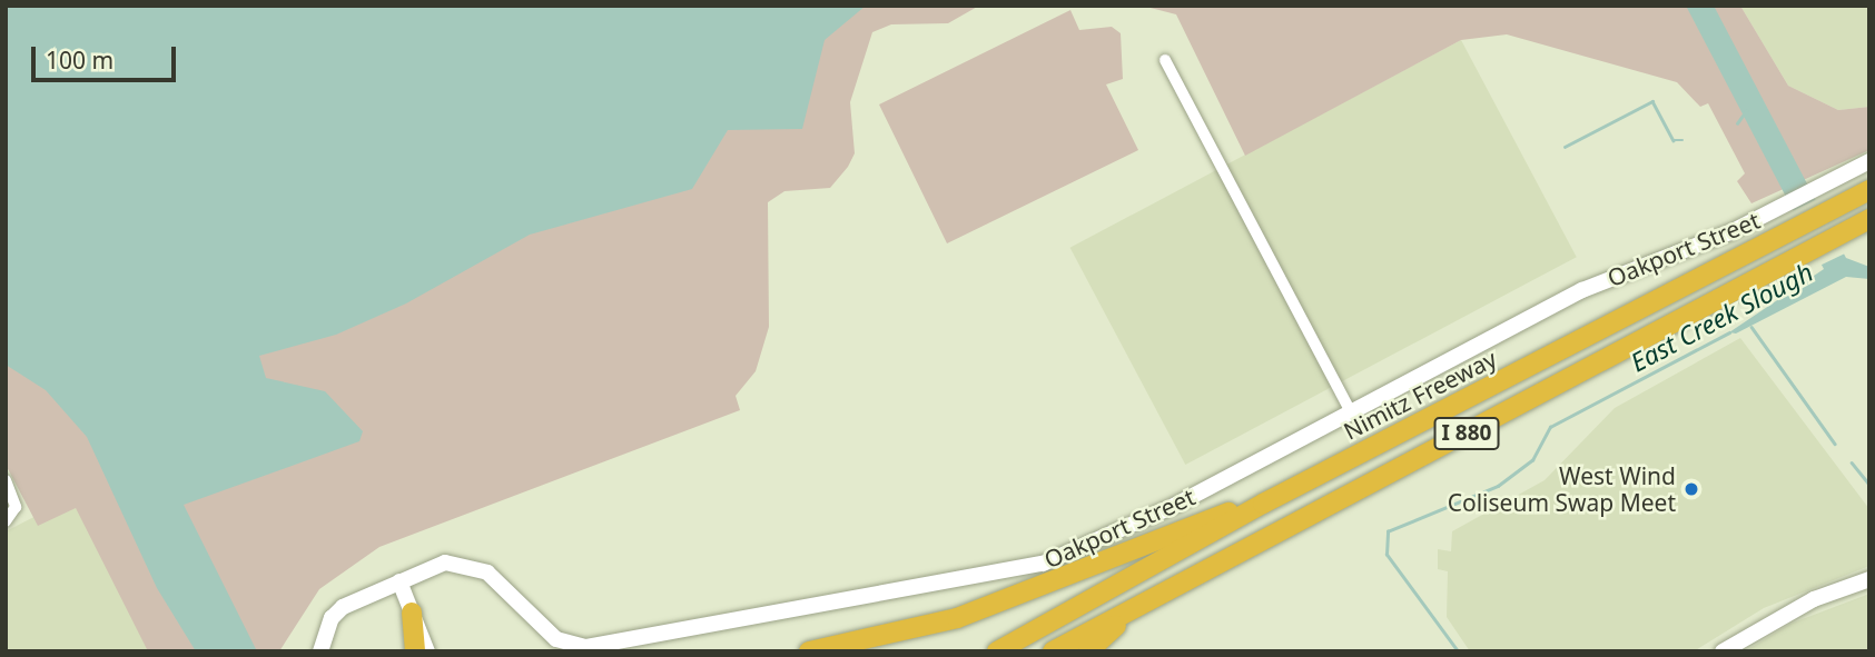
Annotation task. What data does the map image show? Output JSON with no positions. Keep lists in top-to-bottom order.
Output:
{
  "streets": {
    "highway": ["Nimitz Freeway", "I 880"],
    "main road": ["Oakport Street"]
  },
  "water": ["East Creek Slough"],
  "places": ["West Wind Coliseum Swap Meet"],
  "scale_bar": "100 m"
}
